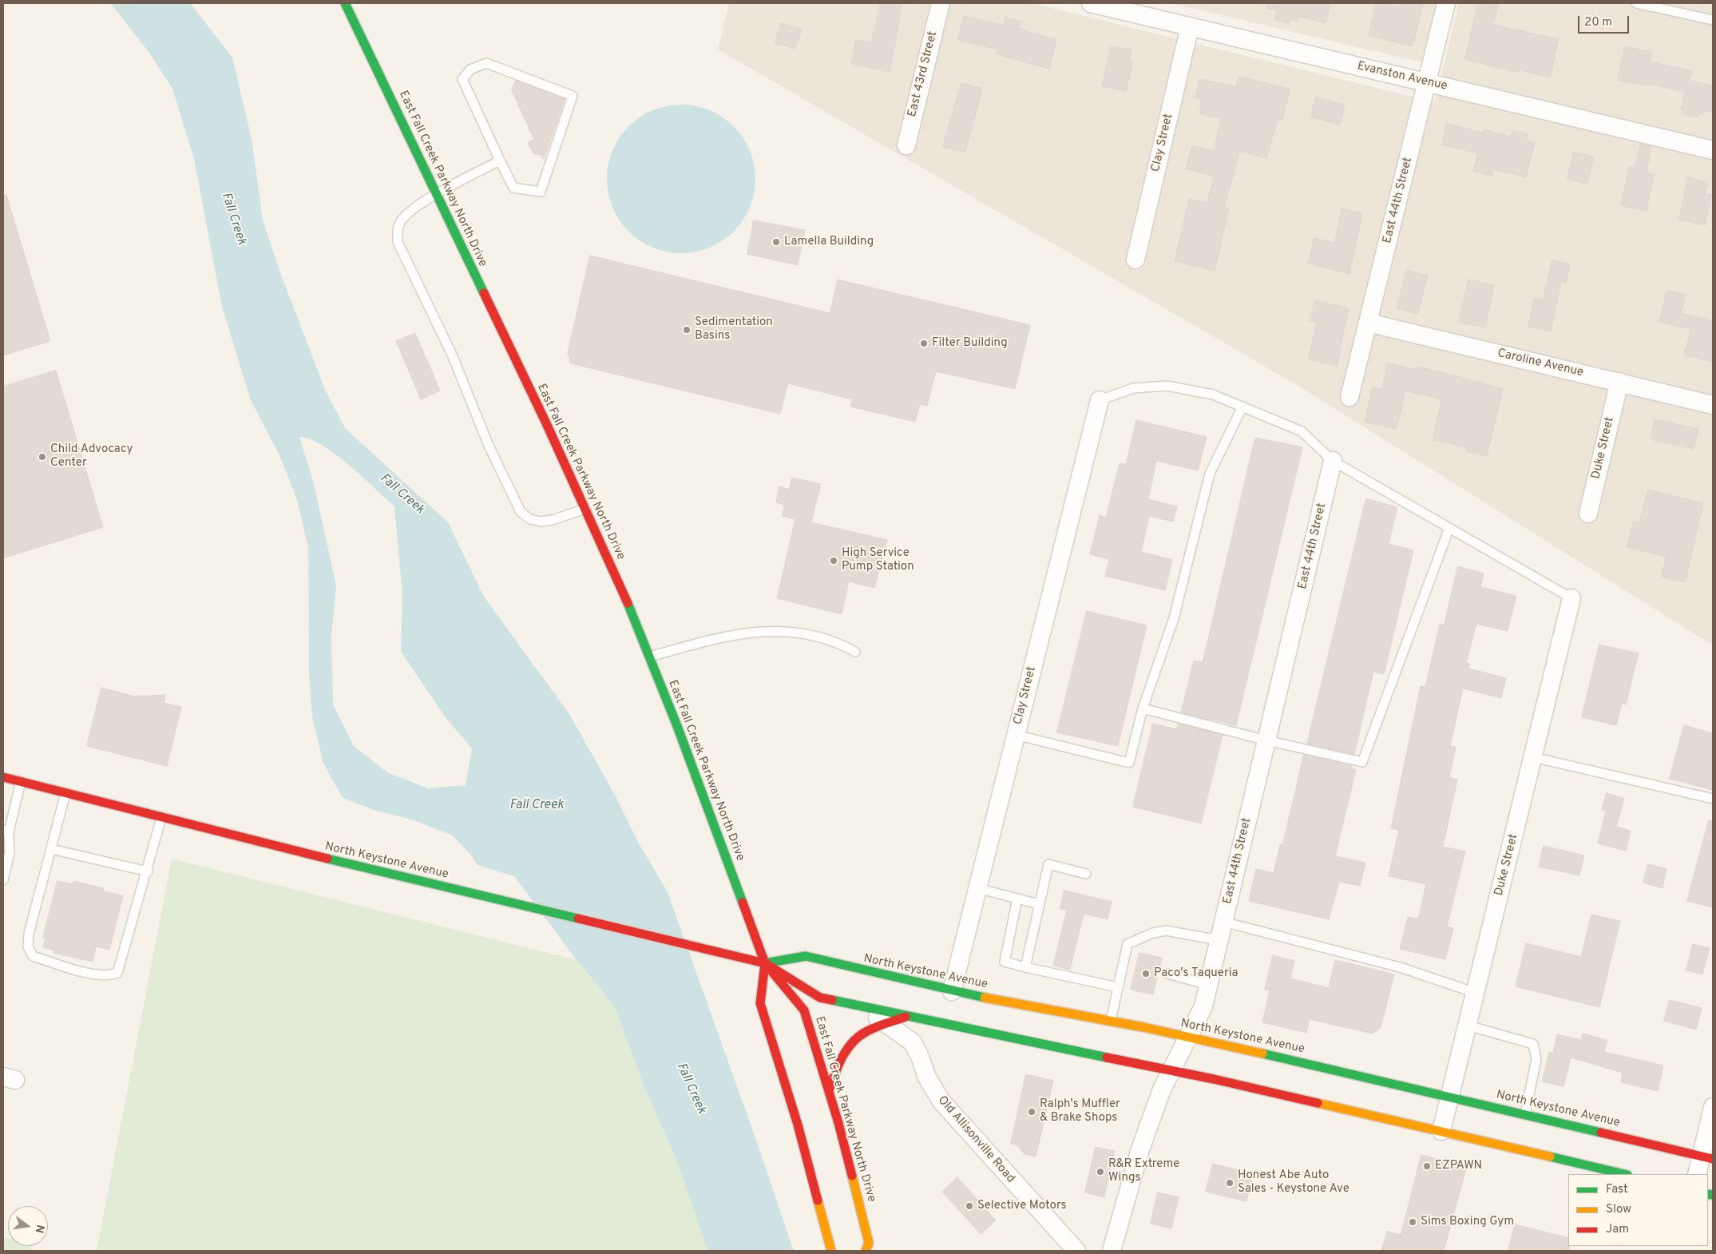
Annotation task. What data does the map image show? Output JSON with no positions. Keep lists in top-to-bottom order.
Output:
{
  "streets": {
    "main road": ["East Fall Creek Parkway North Drive", "North Keystone Avenue"],
    "street": [
      "East 43rd Street",
      "Evanston Avenue",
      "Clay Street",
      "East 44th Street",
      "Caroline Avenue",
      "Duke Street",
      "Old Allisonville Road"
    ]
  },
  "crossings": [
    ["Evanston Avenue", "Clay Street"],
    ["Evanston Avenue", "East 44th Street"],
    ["Clay Street", "North Keystone Avenue"],
    ["East Fall Creek Parkway North Drive", "North Keystone Avenue"],
    ["East 44th Street", "Caroline Avenue"],
    ["East 44th Street", "North Keystone Avenue"],
    ["Caroline Avenue", "Duke Street"],
    ["Duke Street", "North Keystone Avenue"],
    ["North Keystone Avenue", "Old Allisonville Road"]
  ],
  "water": ["Fall Creek"],
  "places": [
    "Lamella Building",
    "Sedimentation Basins",
    "Filter Building",
    "Child Advocacy Center",
    "High Service Pump Station",
    "Paco's Taqueria",
    "Ralph's Muffler & Brake Shops",
    "EZPAWN",
    "R&R Extreme Wings",
    "Honest Abe Auto Sales - Keystone Ave",
    "Selective Motors",
    "Sims Boxing Gym"
  ],
  "legend": ["Fast", "Slow", "Jam"],
  "scale_bar": "20 m",
  "north": "right"
}
